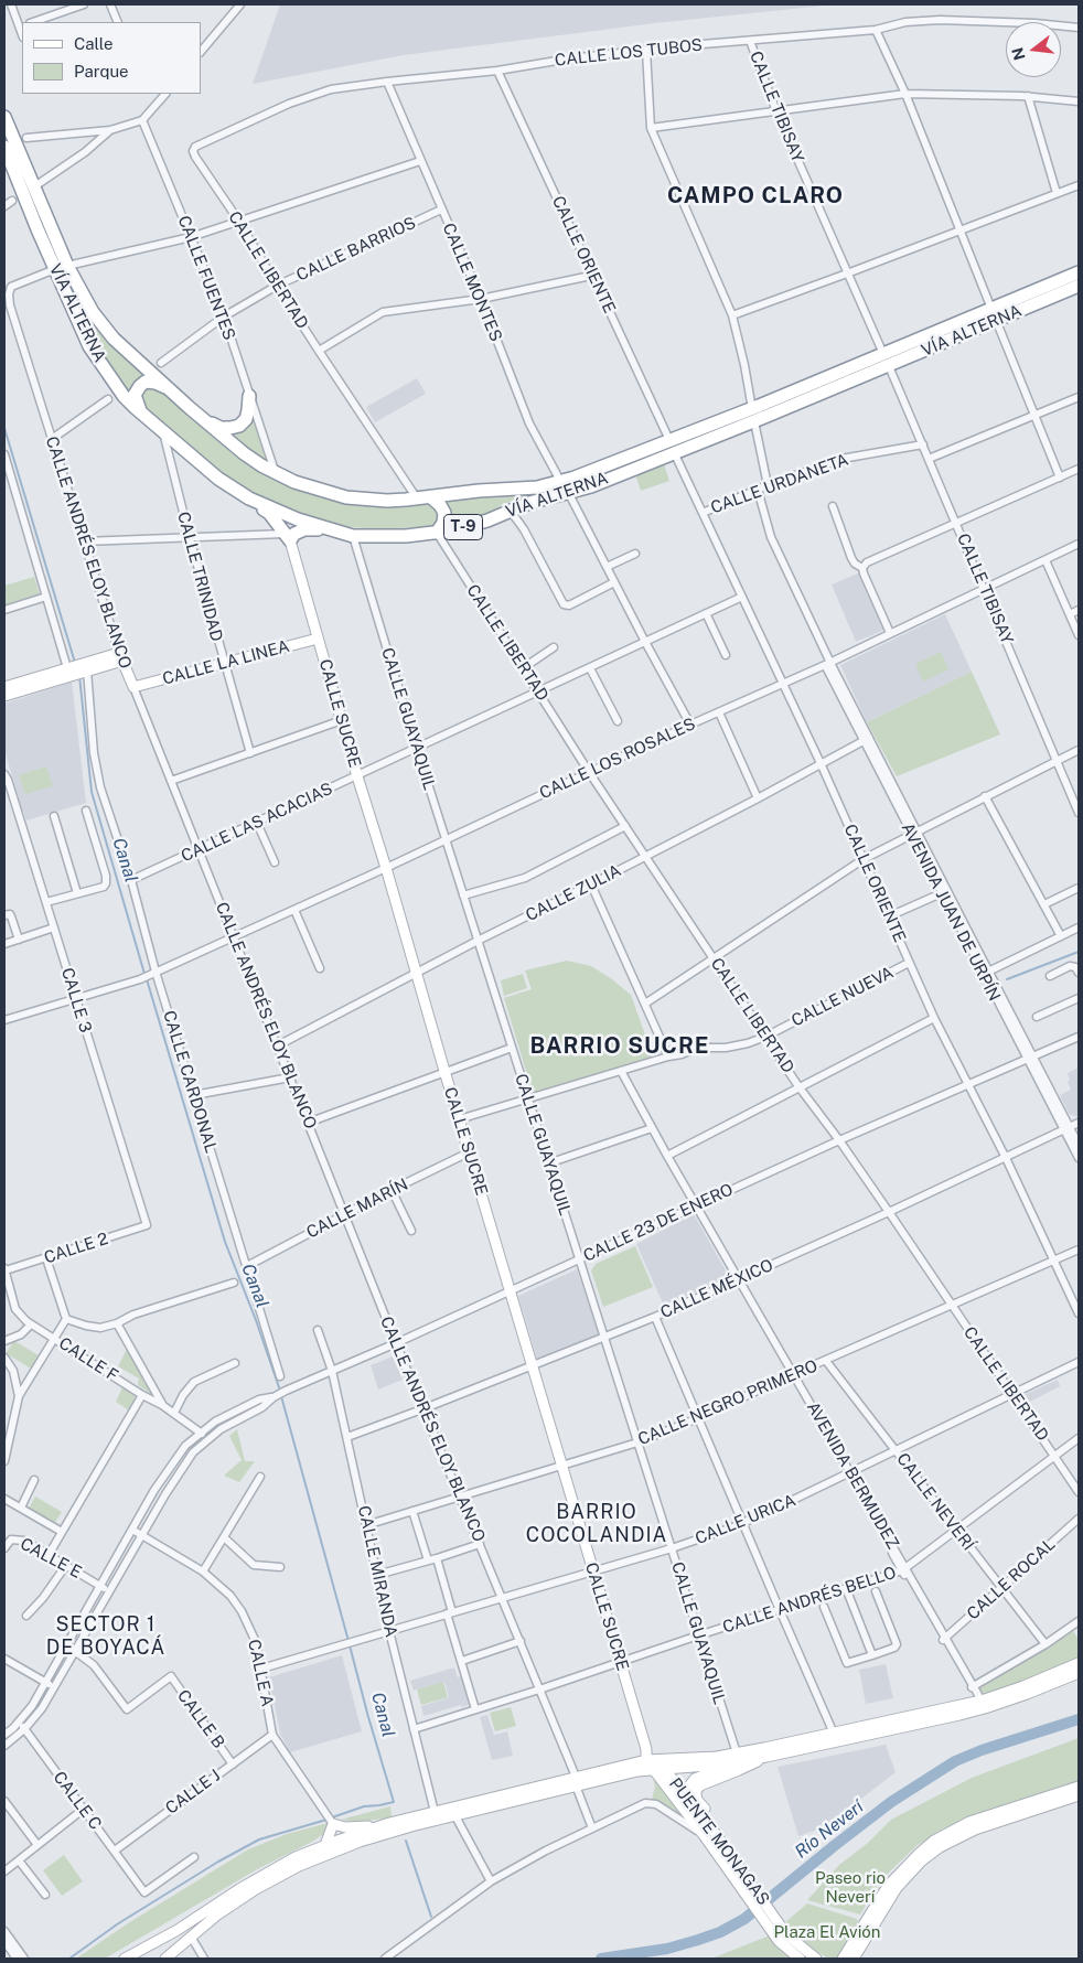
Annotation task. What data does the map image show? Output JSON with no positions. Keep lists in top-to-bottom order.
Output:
{
  "streets": {
    "highway": ["VÍA ALTERNA", "T-9"],
    "street": [
      "CALLE LOS TUBOS",
      "CALLE TIBISAY",
      "CALLE BARRIOS",
      "CALLE ORIENTE",
      "CALLE LIBERTAD",
      "CALLE FUENTES",
      "CALLE MONTES",
      "CALLE URDANETA",
      "CALLE ANDRÉS ELOY BLANCO",
      "CALLE TRINIDAD",
      "CALLE LA LINEA",
      "CALLE SUCRE",
      "CALLE GUAYAQUIL",
      "CALLE LOS ROSALES",
      "CALLE LAS ACACIAS",
      "CALLE ZULIA",
      "AVENIDA JUAN DE URPÍN",
      "CALLE NUEVA",
      "CALLE 3",
      "CALLE CARDONAL",
      "CALLE MARÍN",
      "CALLE 23 DE ENERO",
      "CALLE 2",
      "CALLE MÉXICO",
      "CALLE F",
      "CALLE NEGRO PRIMERO",
      "AVENIDA BERMUDEZ",
      "CALLE NEVERÍ",
      "CALLE URICA",
      "CALLE E",
      "CALLE MIRANDA",
      "CALLE ROCAL",
      "CALLE ANDRÉS BELLO",
      "CALLE A",
      "CALLE B",
      "CALLE J",
      "CALLE C",
      "PUENTE MONAGAS"
    ]
  },
  "crossings": [
    ["CALLE LOS TUBOS", "CALLE TIBISAY"],
    ["CALLE LOS TUBOS", "CALLE ORIENTE"],
    ["CALLE LOS TUBOS", "CALLE LIBERTAD"],
    ["CALLE LOS TUBOS", "CALLE MONTES"],
    ["CALLE TIBISAY", "VÍA ALTERNA"],
    ["CALLE TIBISAY", "CALLE URDANETA"],
    ["CALLE TIBISAY", "CALLE LOS ROSALES"],
    ["CALLE BARRIOS", "CALLE LIBERTAD"],
    ["CALLE BARRIOS", "CALLE FUENTES"],
    ["CALLE BARRIOS", "CALLE MONTES"],
    ["CALLE ORIENTE", "VÍA ALTERNA"],
    ["CALLE ORIENTE", "CALLE URDANETA"],
    ["CALLE ORIENTE", "CALLE LOS ROSALES"],
    ["CALLE ORIENTE", "CALLE LAS ACACIAS"],
    ["CALLE ORIENTE", "CALLE ZULIA"],
    ["CALLE ORIENTE", "CALLE NUEVA"],
    ["CALLE ORIENTE", "CALLE 23 DE ENERO"],
    ["CALLE ORIENTE", "CALLE MÉXICO"],
    ["CALLE ORIENTE", "CALLE NEGRO PRIMERO"],
    ["CALLE LIBERTAD", "VÍA ALTERNA"],
    ["CALLE LIBERTAD", "T-9"],
    ["CALLE LIBERTAD", "CALLE LOS ROSALES"],
    ["CALLE LIBERTAD", "CALLE LAS ACACIAS"],
    ["CALLE LIBERTAD", "CALLE ZULIA"],
    ["CALLE LIBERTAD", "CALLE NUEVA"],
    ["CALLE LIBERTAD", "CALLE 23 DE ENERO"],
    ["CALLE LIBERTAD", "CALLE MÉXICO"],
    ["CALLE LIBERTAD", "CALLE NEGRO PRIMERO"],
    ["CALLE LIBERTAD", "CALLE URICA"],
    ["CALLE LIBERTAD", "CALLE ANDRÉS BELLO"],
    ["CALLE FUENTES", "VÍA ALTERNA"],
    ["CALLE MONTES", "VÍA ALTERNA"],
    ["VÍA ALTERNA", "T-9"],
    ["VÍA ALTERNA", "CALLE ANDRÉS ELOY BLANCO"],
    ["VÍA ALTERNA", "CALLE TRINIDAD"],
    ["VÍA ALTERNA", "CALLE GUAYAQUIL"],
    ["CALLE URDANETA", "AVENIDA JUAN DE URPÍN"],
    ["CALLE ANDRÉS ELOY BLANCO", "CALLE LA LINEA"],
    ["CALLE ANDRÉS ELOY BLANCO", "CALLE LOS ROSALES"],
    ["CALLE ANDRÉS ELOY BLANCO", "CALLE LAS ACACIAS"],
    ["CALLE ANDRÉS ELOY BLANCO", "CALLE ZULIA"],
    ["CALLE ANDRÉS ELOY BLANCO", "CALLE MARÍN"],
    ["CALLE ANDRÉS ELOY BLANCO", "CALLE 23 DE ENERO"],
    ["CALLE ANDRÉS ELOY BLANCO", "CALLE MÉXICO"],
    ["CALLE ANDRÉS ELOY BLANCO", "CALLE NEGRO PRIMERO"],
    ["CALLE ANDRÉS ELOY BLANCO", "CALLE URICA"],
    ["CALLE ANDRÉS ELOY BLANCO", "CALLE ANDRÉS BELLO"],
    ["CALLE TRINIDAD", "CALLE LA LINEA"],
    ["CALLE LA LINEA", "CALLE SUCRE"],
    ["CALLE SUCRE", "CALLE LOS ROSALES"],
    ["CALLE SUCRE", "CALLE LAS ACACIAS"],
    ["CALLE SUCRE", "CALLE ZULIA"],
    ["CALLE SUCRE", "CALLE NUEVA"],
    ["CALLE SUCRE", "CALLE MARÍN"],
    ["CALLE SUCRE", "CALLE 23 DE ENERO"],
    ["CALLE SUCRE", "CALLE MÉXICO"],
    ["CALLE SUCRE", "CALLE NEGRO PRIMERO"],
    ["CALLE SUCRE", "CALLE URICA"],
    ["CALLE SUCRE", "CALLE ANDRÉS BELLO"],
    ["CALLE SUCRE", "PUENTE MONAGAS"],
    ["CALLE GUAYAQUIL", "CALLE LOS ROSALES"],
    ["CALLE GUAYAQUIL", "CALLE LAS ACACIAS"],
    ["CALLE GUAYAQUIL", "CALLE ZULIA"],
    ["CALLE GUAYAQUIL", "CALLE NUEVA"],
    ["CALLE GUAYAQUIL", "CALLE 23 DE ENERO"],
    ["CALLE GUAYAQUIL", "CALLE MÉXICO"],
    ["CALLE GUAYAQUIL", "CALLE NEGRO PRIMERO"],
    ["CALLE GUAYAQUIL", "CALLE URICA"],
    ["CALLE GUAYAQUIL", "CALLE ANDRÉS BELLO"],
    ["CALLE LOS ROSALES", "AVENIDA JUAN DE URPÍN"],
    ["CALLE LOS ROSALES", "CALLE 3"],
    ["CALLE LOS ROSALES", "CALLE CARDONAL"],
    ["CALLE LAS ACACIAS", "CALLE CARDONAL"],
    ["CALLE ZULIA", "AVENIDA JUAN DE URPÍN"],
    ["AVENIDA JUAN DE URPÍN", "CALLE 23 DE ENERO"],
    ["AVENIDA JUAN DE URPÍN", "CALLE MÉXICO"],
    ["CALLE NUEVA", "AVENIDA BERMUDEZ"],
    ["CALLE 3", "CALLE 2"],
    ["CALLE CARDONAL", "CALLE MARÍN"],
    ["CALLE 23 DE ENERO", "AVENIDA BERMUDEZ"],
    ["CALLE 23 DE ENERO", "CALLE MIRANDA"],
    ["CALLE 2", "CALLE F"],
    ["CALLE MÉXICO", "AVENIDA BERMUDEZ"],
    ["CALLE MÉXICO", "CALLE MIRANDA"],
    ["CALLE NEGRO PRIMERO", "AVENIDA BERMUDEZ"],
    ["CALLE NEGRO PRIMERO", "CALLE NEVERÍ"],
    ["CALLE NEGRO PRIMERO", "CALLE MIRANDA"],
    ["AVENIDA BERMUDEZ", "CALLE URICA"],
    ["AVENIDA BERMUDEZ", "CALLE ROCAL"],
    ["AVENIDA BERMUDEZ", "CALLE ANDRÉS BELLO"],
    ["CALLE NEVERÍ", "CALLE URICA"],
    ["CALLE NEVERÍ", "CALLE ROCAL"],
    ["CALLE NEVERÍ", "CALLE ANDRÉS BELLO"],
    ["CALLE URICA", "CALLE MIRANDA"],
    ["CALLE URICA", "CALLE A"],
    ["CALLE MIRANDA", "CALLE ANDRÉS BELLO"],
    ["CALLE A", "CALLE J"],
    ["CALLE B", "CALLE J"],
    ["CALLE J", "CALLE C"]
  ],
  "districts": [
    "CAMPO CLARO",
    "BARRIO SUCRE",
    "BARRIO COCOLANDIA",
    "SECTOR 1 DE BOYACÁ"
  ],
  "water": ["Canal", "Río Neverí"],
  "parks": ["Paseo rio Neverí", "Plaza El Avión"],
  "legend": ["Calle", "Parque"],
  "north": "left"
}
